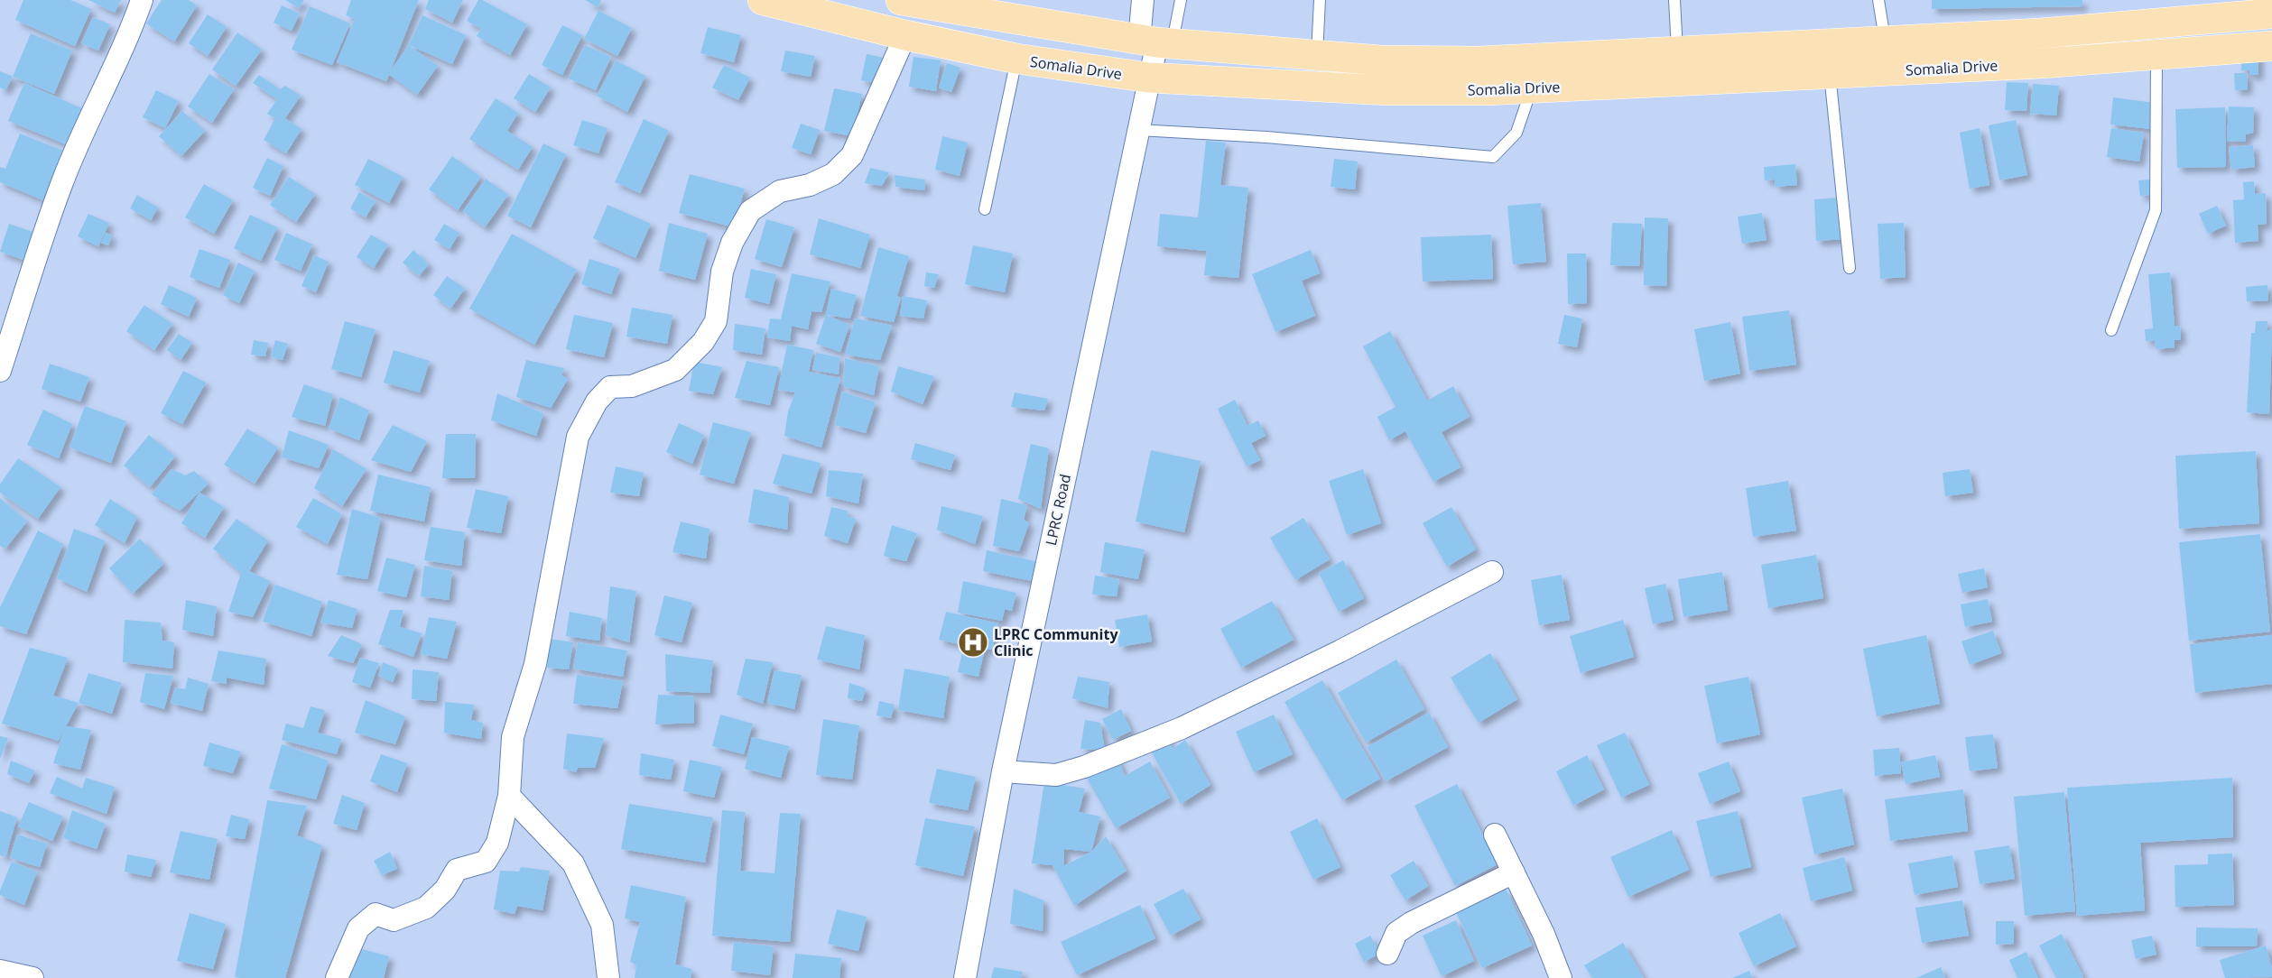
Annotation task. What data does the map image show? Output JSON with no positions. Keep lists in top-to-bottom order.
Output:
{
  "streets": {
    "main road": ["Somalia Drive"],
    "street": ["LPRC Road"]
  },
  "crossings": [
    ["Somalia Drive", "LPRC Road"]
  ],
  "places": {
    "hospital": ["LPRC Community Clinic"]
  }
}
